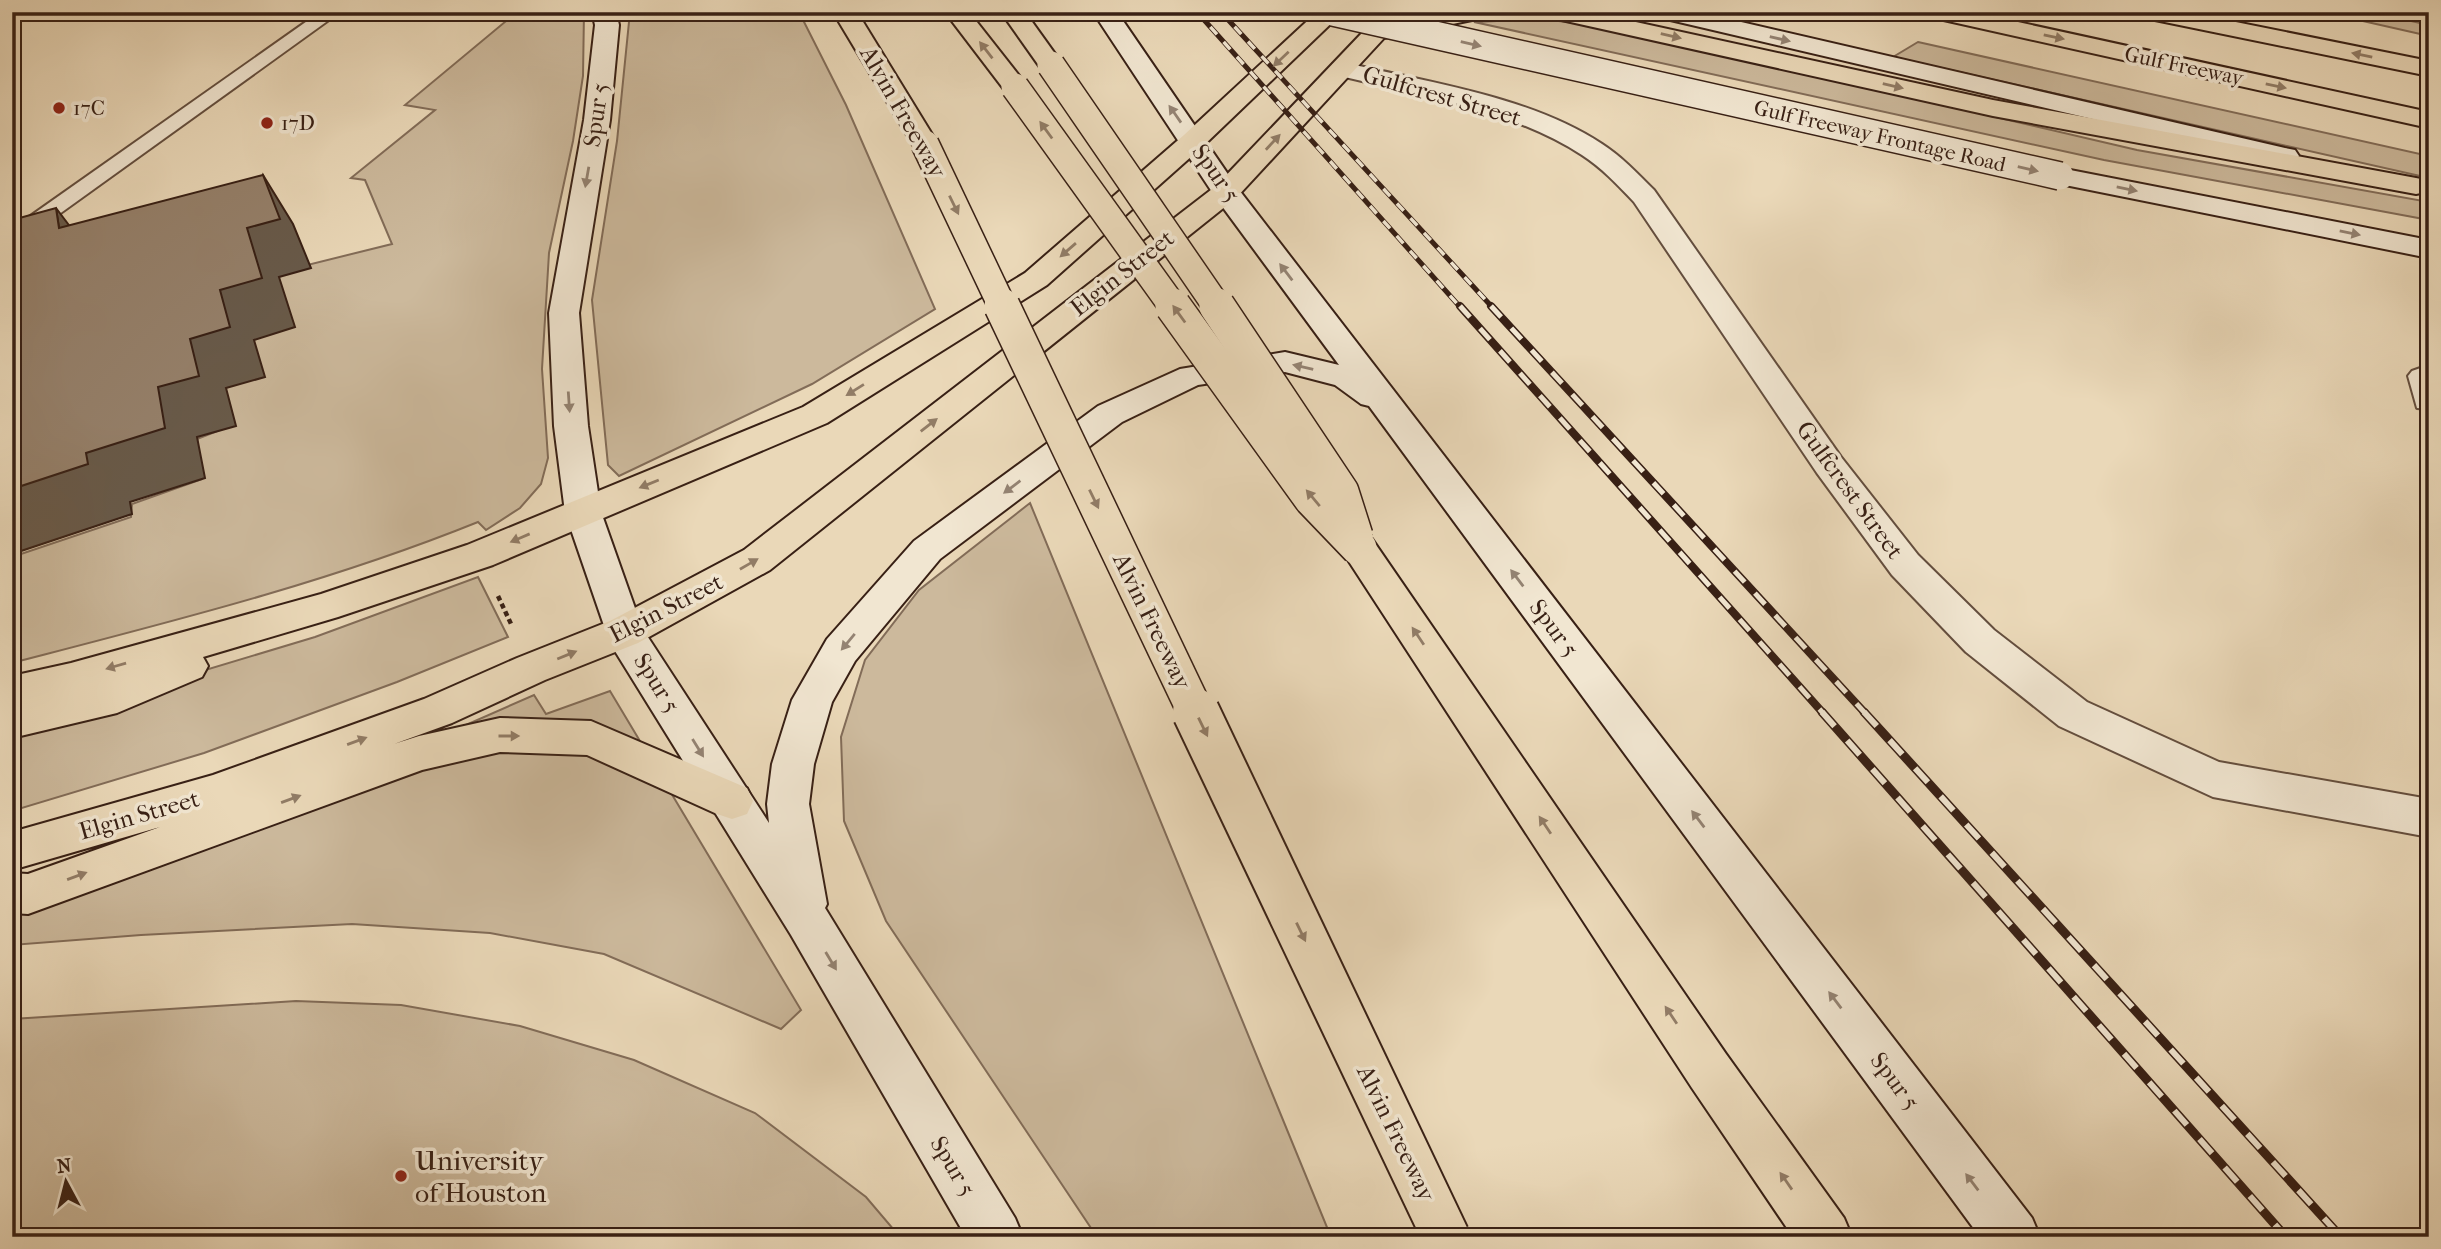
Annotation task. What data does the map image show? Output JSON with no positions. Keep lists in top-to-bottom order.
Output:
{
  "streets": {
    "main road": [
      "Gulf Freeway",
      "Gulfcrest Street",
      "Alvin Freeway",
      "Spur 5",
      "Gulf Freeway Frontage Road",
      "Elgin Street"
    ]
  },
  "crossings": [
    ["Gulfcrest Street", "Elgin Street"],
    ["Spur 5", "Elgin Street"],
    ["Gulf Freeway Frontage Road", "Elgin Street"]
  ],
  "places": ["17C", "17D", "University of Houston"],
  "north": "top"
}
